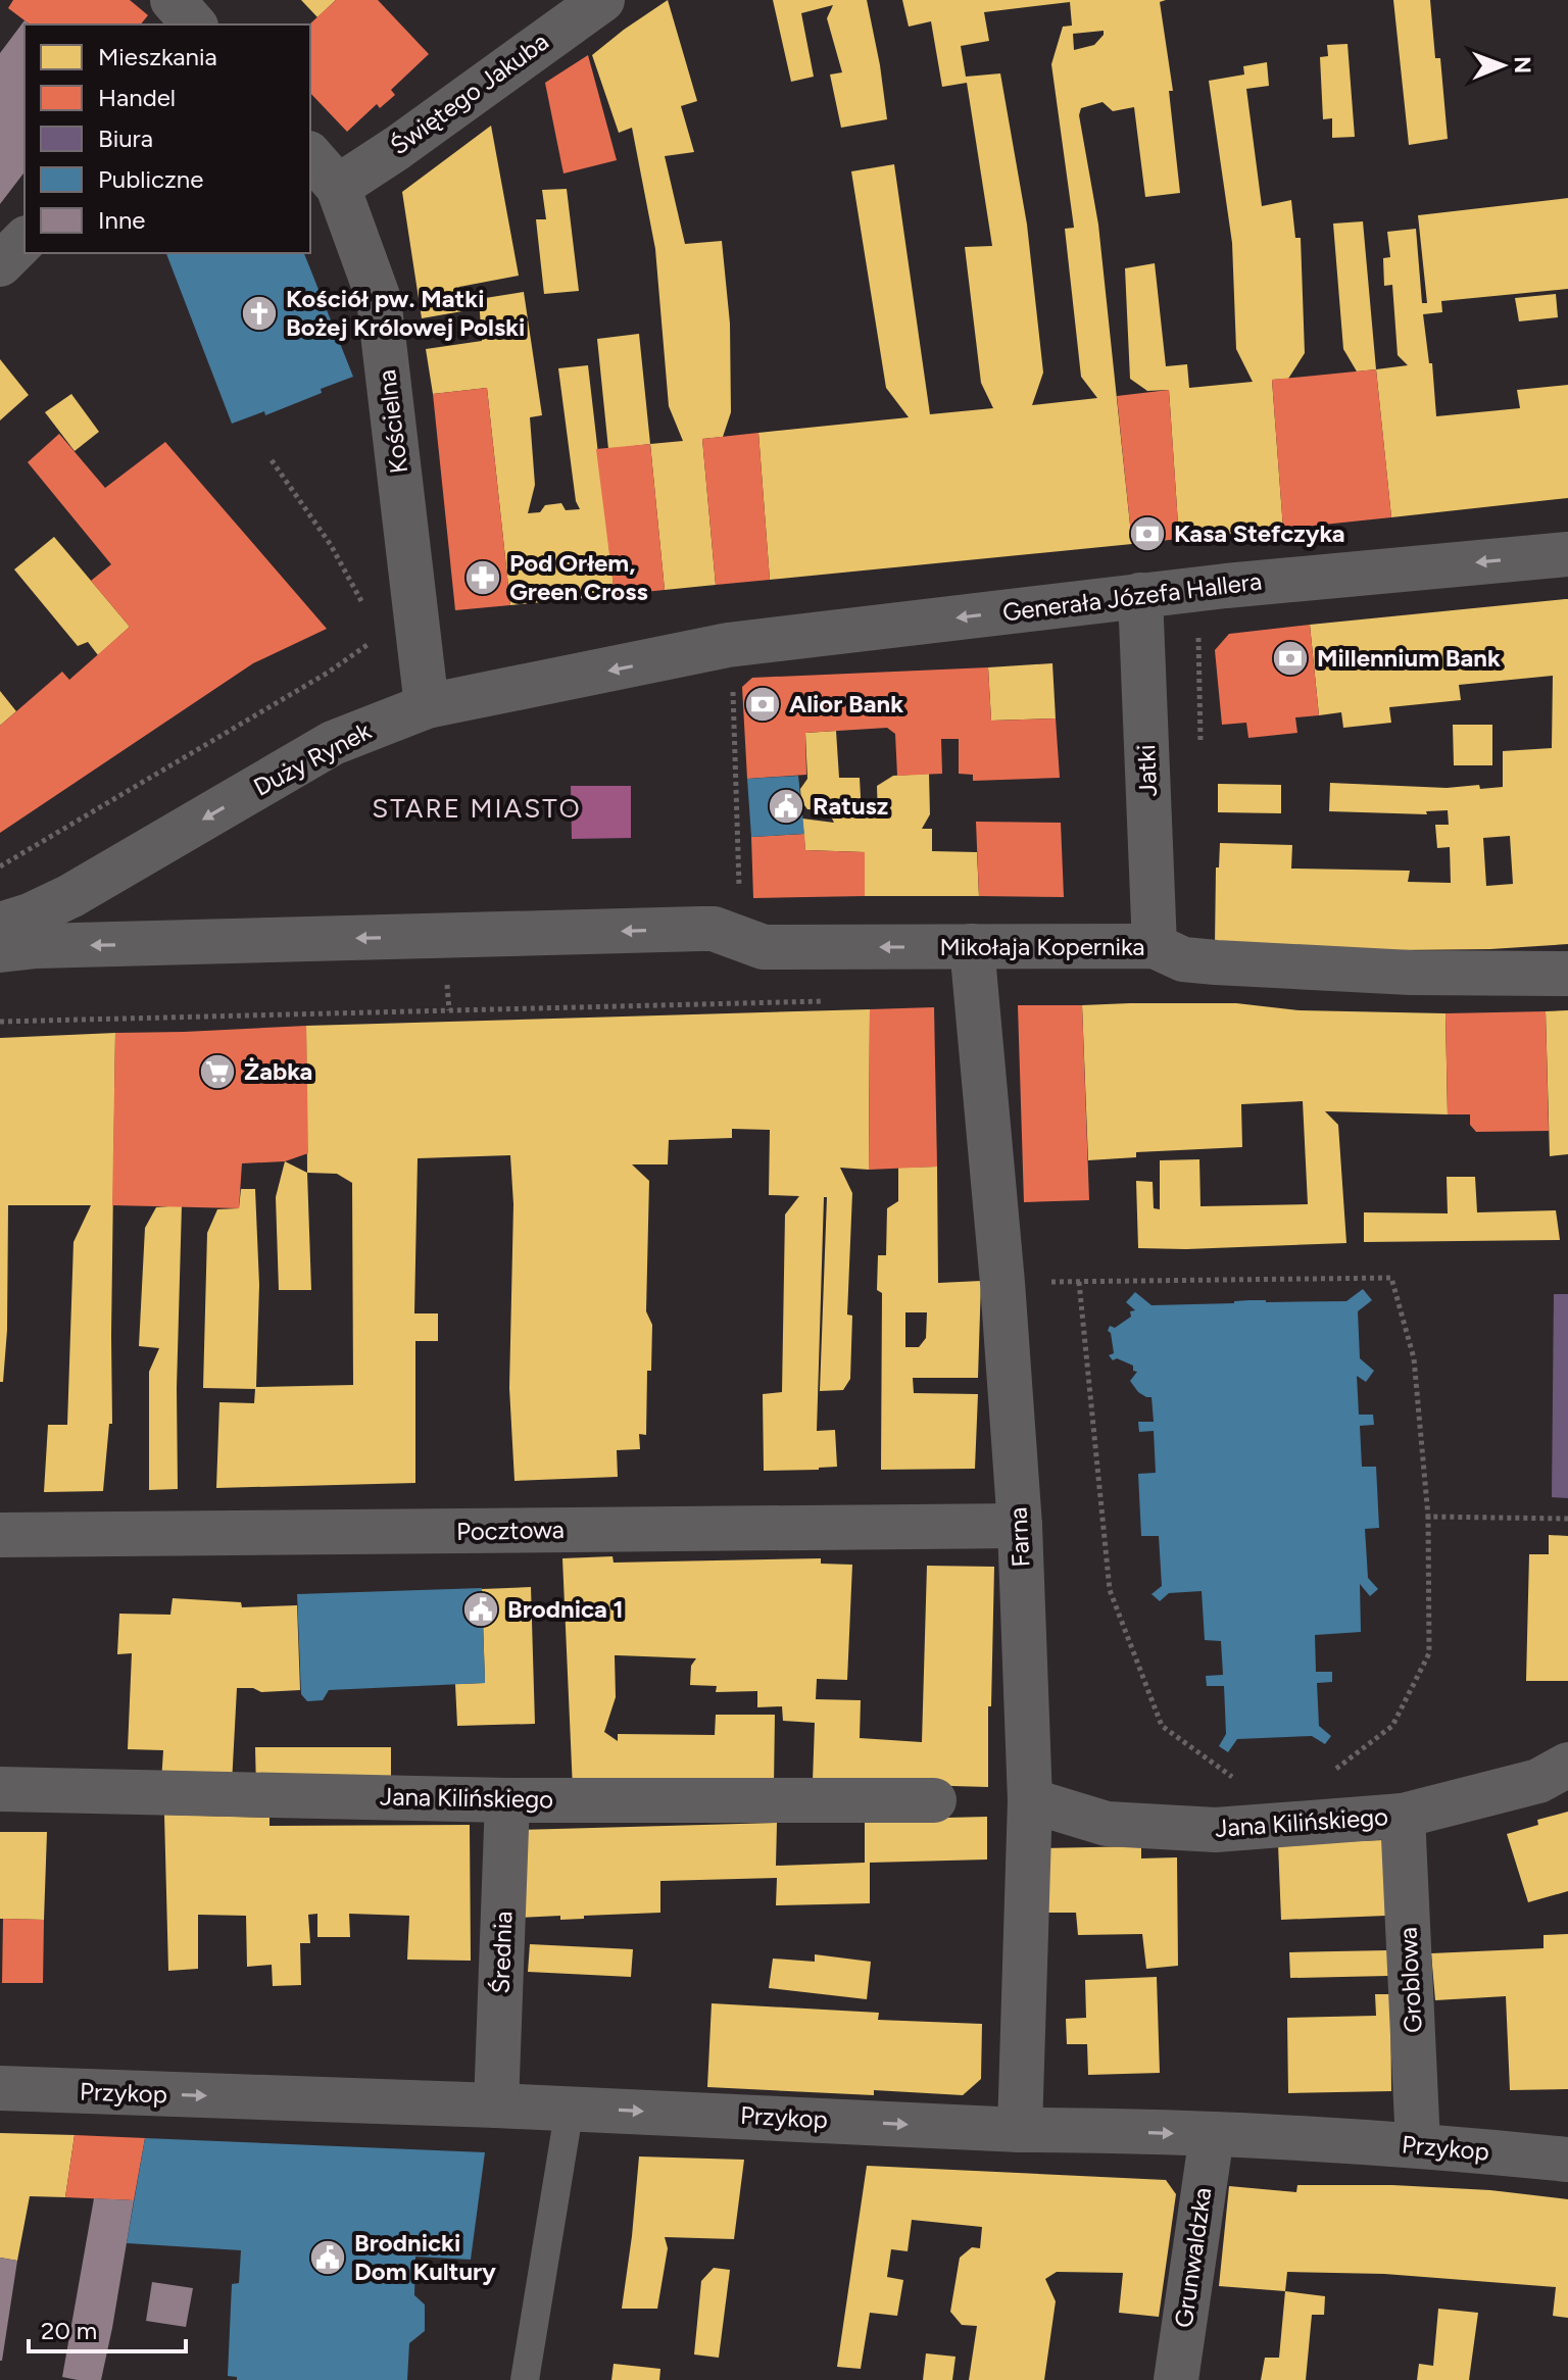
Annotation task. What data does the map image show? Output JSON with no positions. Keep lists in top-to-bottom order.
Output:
{
  "streets": {
    "street": [
      "Świętego Jakuba",
      "Kościelna",
      "Generała Józefa Hallera",
      "Duży Rynek",
      "Jatki",
      "Mikołaja Kopernika",
      "Pocztowa",
      "Farna",
      "Jana Kilińskiego",
      "Średnia",
      "Groblowa",
      "Przykop",
      "Grunwaldzka"
    ]
  },
  "crossings": [
    ["Świętego Jakuba", "Kościelna"],
    ["Kościelna", "Duży Rynek"],
    ["Generała Józefa Hallera", "Duży Rynek"],
    ["Generała Józefa Hallera", "Jatki"],
    ["Jatki", "Mikołaja Kopernika"],
    ["Mikołaja Kopernika", "Farna"],
    ["Pocztowa", "Farna"],
    ["Farna", "Jana Kilińskiego"],
    ["Farna", "Przykop"],
    ["Jana Kilińskiego", "Średnia"],
    ["Jana Kilińskiego", "Groblowa"],
    ["Średnia", "Przykop"],
    ["Groblowa", "Przykop"],
    ["Przykop", "Grunwaldzka"]
  ],
  "one_way": [
    "Generała Józefa Hallera",
    "Duży Rynek",
    "Mikołaja Kopernika",
    "Przykop"
  ],
  "districts": ["STARE MIASTO"],
  "places": {
    "church": ["Kościół pw. Matki Bożej Królowej Polski"],
    "bank": ["Kasa Stefczyka", "Millennium Bank", "Alior Bank"],
    "pharmacy": ["Pod Orłem, Green Cross"],
    "public building": ["Ratusz", "Brodnica 1", "Brodnicki Dom Kultury"],
    "supermarket": ["Żabka"]
  },
  "legend": [
    "Mieszkania",
    "Handel",
    "Biura",
    "Publiczne",
    "Inne"
  ],
  "scale_bar": "20 m",
  "north": "right"
}
